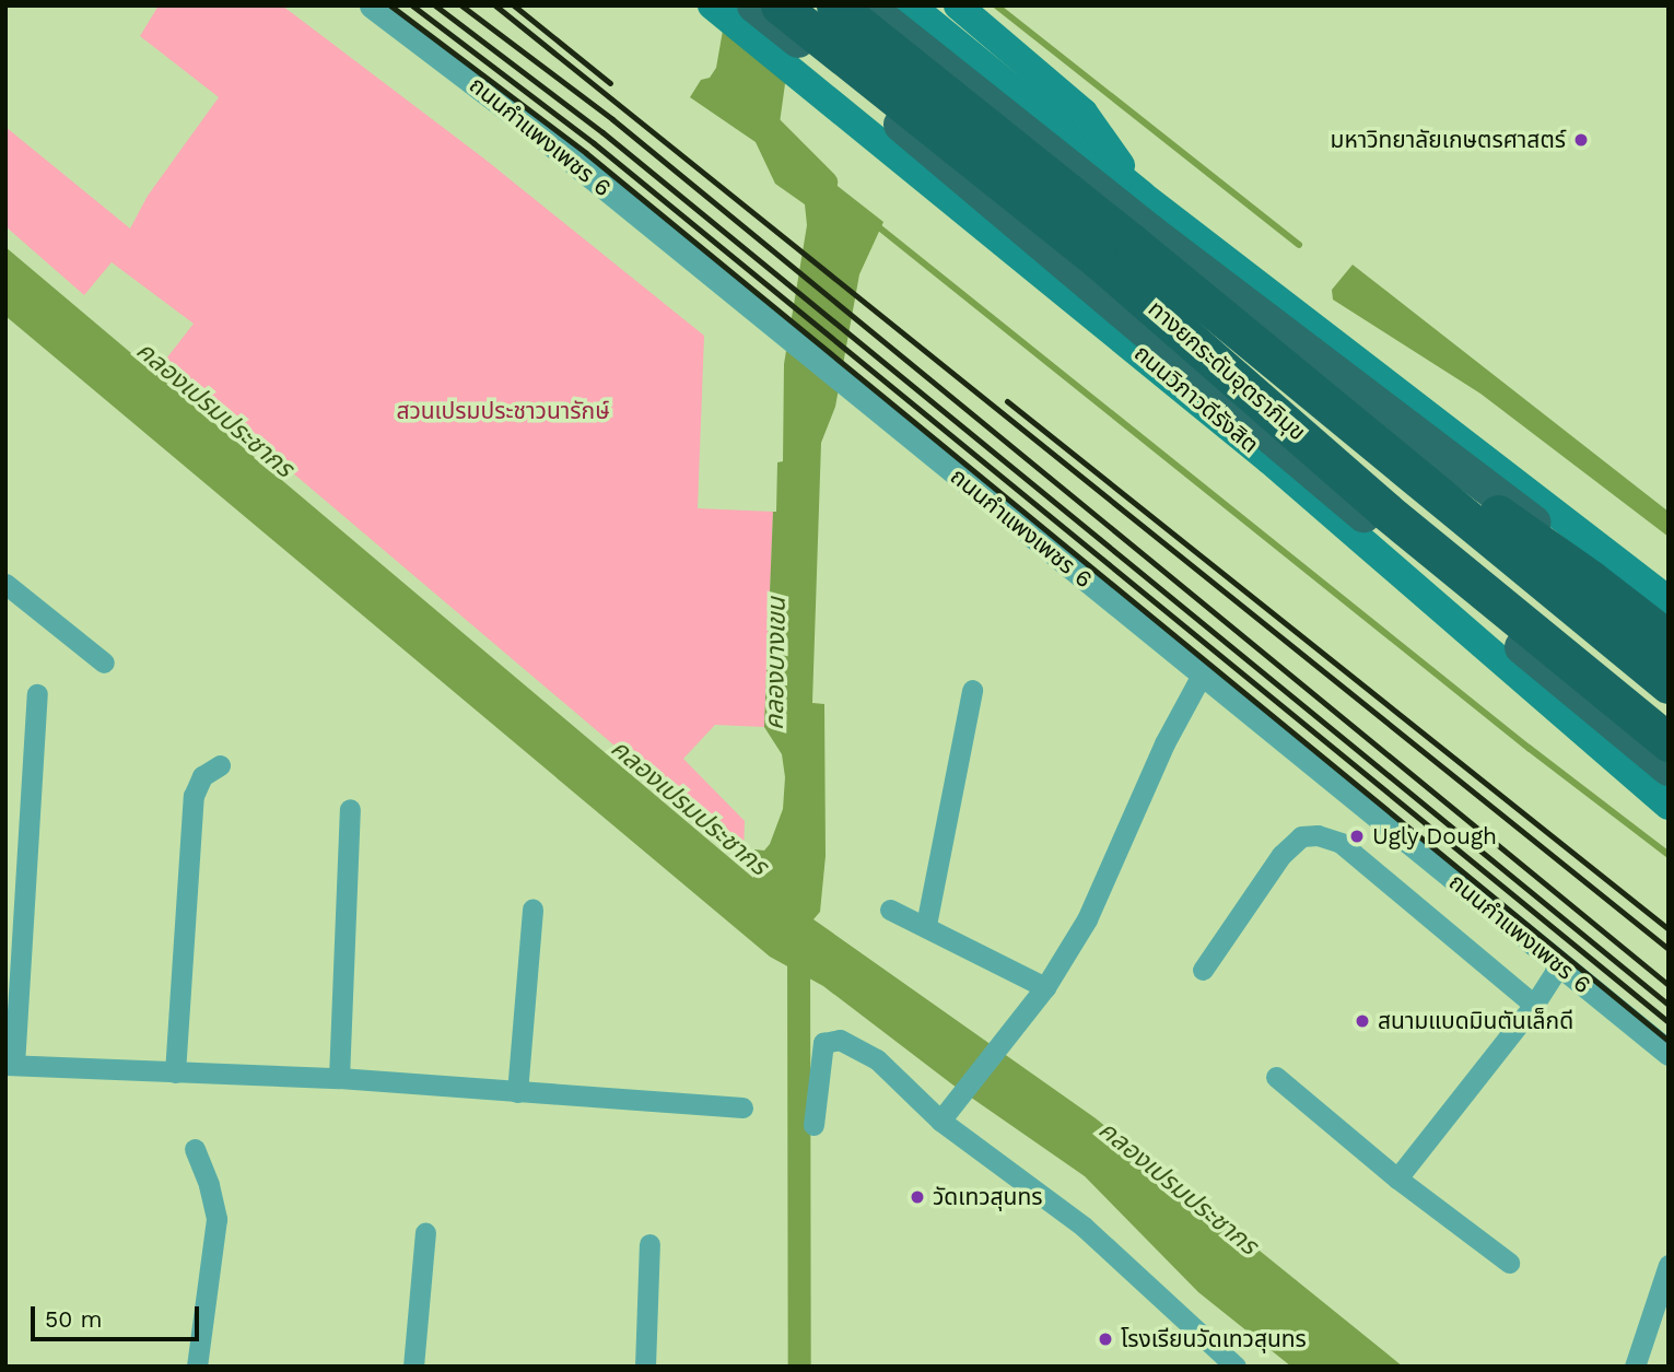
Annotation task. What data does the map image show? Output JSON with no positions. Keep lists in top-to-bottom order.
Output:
{
  "streets": {
    "highway": ["ทางยกระดับอุตราภิมุข", "ถนนวิภาวดีรังสิต"],
    "street": ["ถนนกำแพงเพชร 6"]
  },
  "water": ["คลองเปรมประชากร", "คลองบางเขน"],
  "parks": ["สวนเปรมประชาวนารักษ์"],
  "places": [
    "มหาวิทยาลัยเกษตรศาสตร์",
    "Ugly Dough",
    "สนามแบดมินตันเล็กดี",
    "วัดเทวสุนทร",
    "โรงเรียนวัดเทวสุนทร"
  ],
  "scale_bar": "50 m"
}
